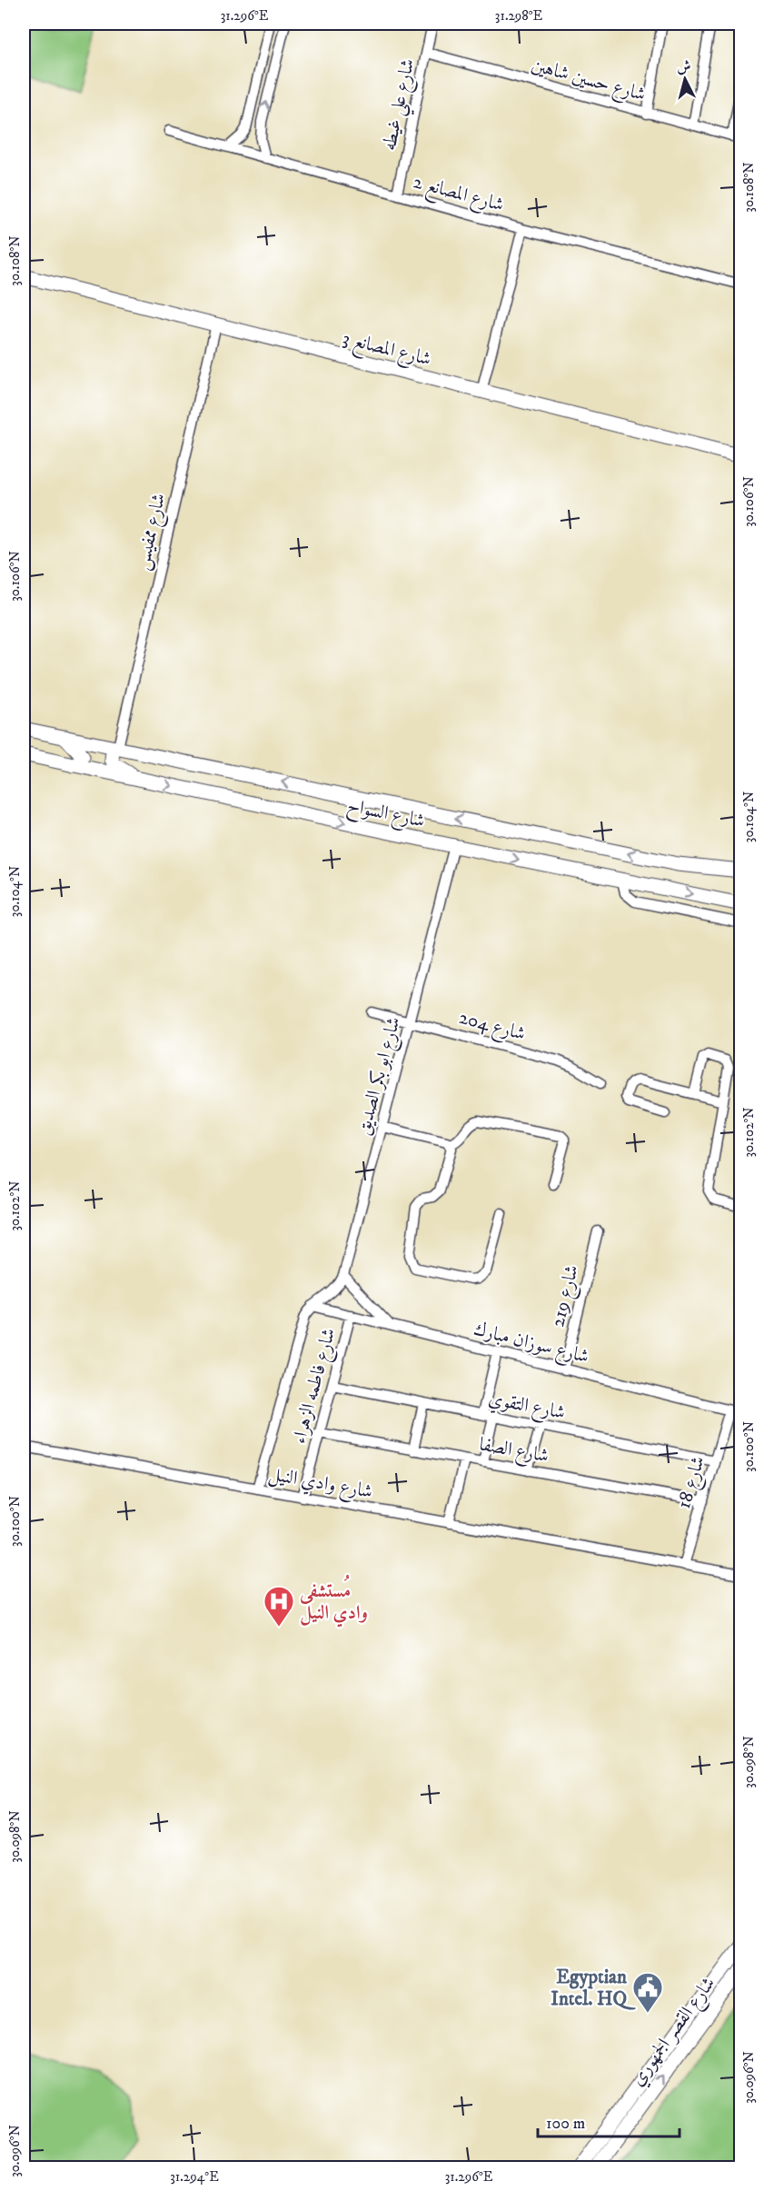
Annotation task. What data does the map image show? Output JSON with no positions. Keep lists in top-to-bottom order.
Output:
{
  "streets": {
    "main road": ["شارع المصانع 3", "شارع السواح", "شارع القصر الجمهوري"],
    "street": [
      "شارع حسين شاهين",
      "شارع علي غيطه",
      "شارع المصانع 2",
      "شارع ممفيس",
      "شارع 204",
      "شارع ابو بكر الصديق",
      "شارع 219",
      "شارع سوزان مبارك",
      "شارع فاطمه الزهراء",
      "شارع التقوي",
      "شارع الصفا",
      "شارع وادي النيل",
      "شارع 18"
    ]
  },
  "crossings": [
    ["شارع حسين شاهين", "شارع علي غيطه"],
    ["شارع علي غيطه", "شارع المصانع 2"],
    ["شارع المصانع 3", "شارع ممفيس"],
    ["شارع ممفيس", "شارع السواح"],
    ["شارع السواح", "شارع ابو بكر الصديق"],
    ["شارع 204", "شارع ابو بكر الصديق"],
    ["شارع ابو بكر الصديق", "شارع سوزان مبارك"],
    ["شارع ابو بكر الصديق", "شارع وادي النيل"],
    ["شارع 219", "شارع سوزان مبارك"],
    ["شارع سوزان مبارك", "شارع فاطمه الزهراء"],
    ["شارع سوزان مبارك", "شارع 18"],
    ["شارع فاطمه الزهراء", "شارع التقوي"],
    ["شارع فاطمه الزهراء", "شارع الصفا"],
    ["شارع فاطمه الزهراء", "شارع وادي النيل"],
    ["شارع التقوي", "شارع 18"],
    ["شارع الصفا", "شارع 18"],
    ["شارع وادي النيل", "شارع 18"]
  ],
  "places": {
    "hospital": ["مُستشفى وادي النيل"],
    "public building": ["Egyptian Intel. HQ"]
  },
  "scale_bar": "100 m",
  "north": "top",
  "coordinates": [
    "31.296°E",
    "31.298°E",
    "30.108°N",
    "30.106°N",
    "30.104°N",
    "30.102°N",
    "30.100°N",
    "30.098°N",
    "30.096°N",
    "31.294°E"
  ]
}
